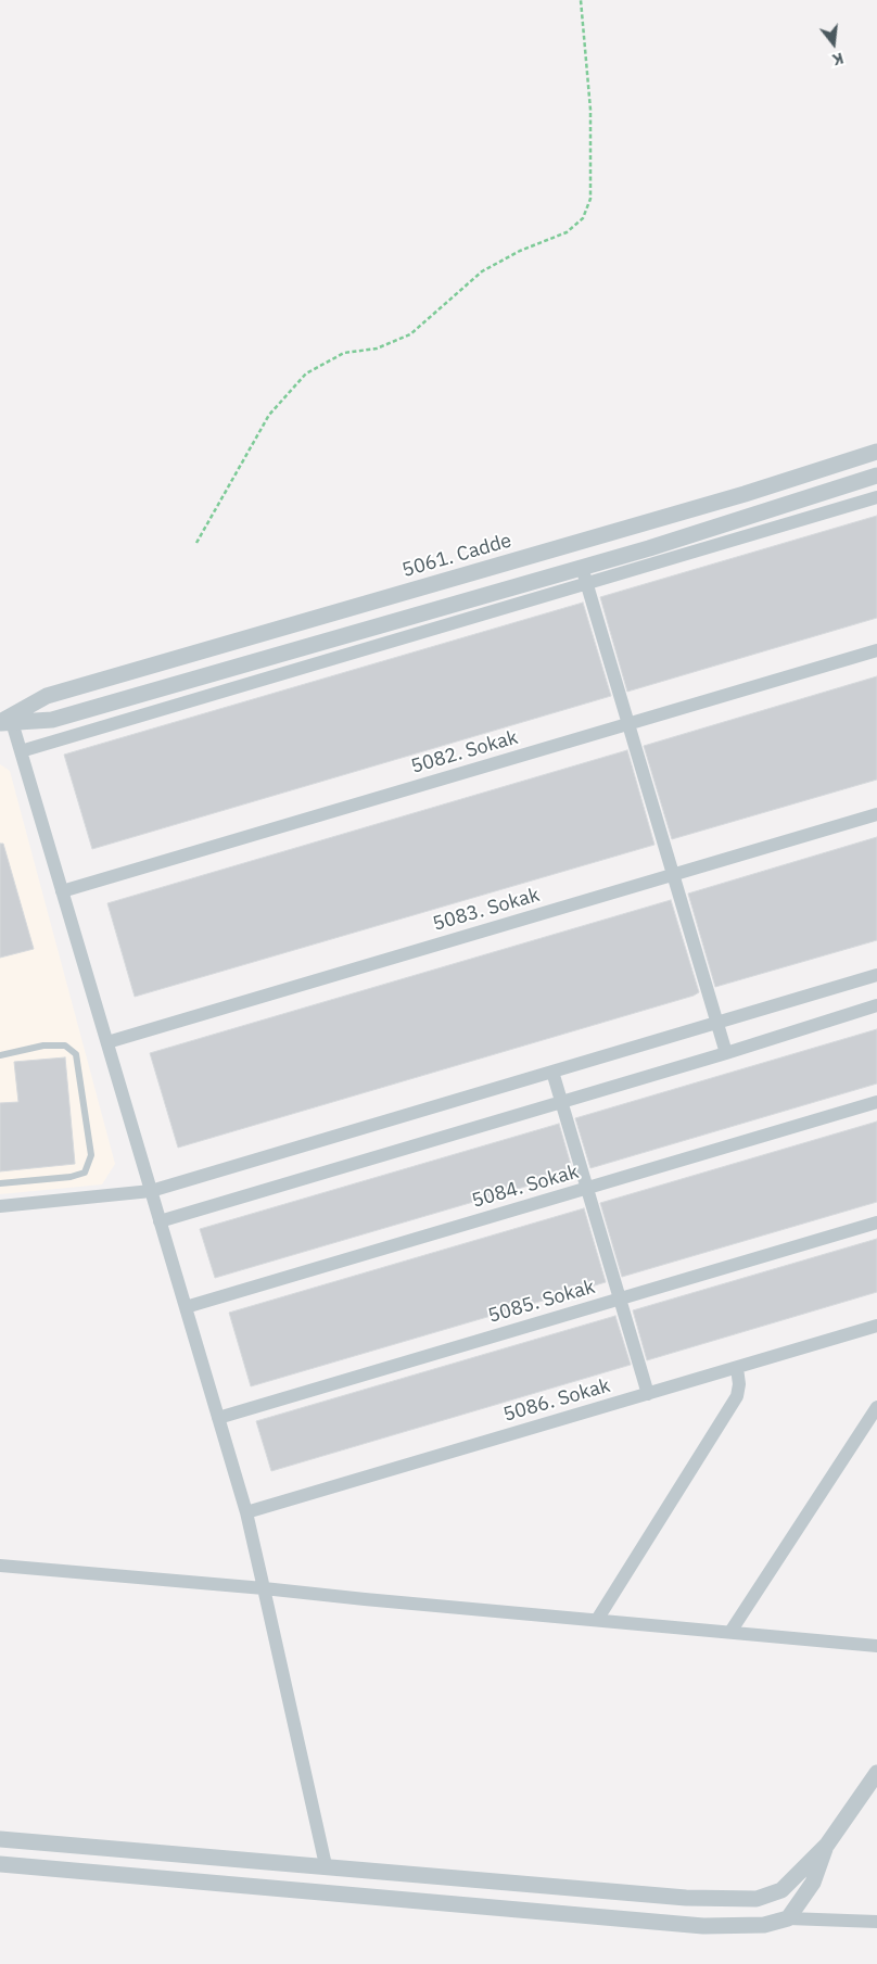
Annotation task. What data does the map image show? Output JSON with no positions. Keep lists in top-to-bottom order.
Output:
{
  "streets": {
    "street": [
      "5061. Cadde",
      "5082. Sokak",
      "5083. Sokak",
      "5084. Sokak",
      "5085. Sokak",
      "5086. Sokak"
    ]
  },
  "north": "bottom"
}
